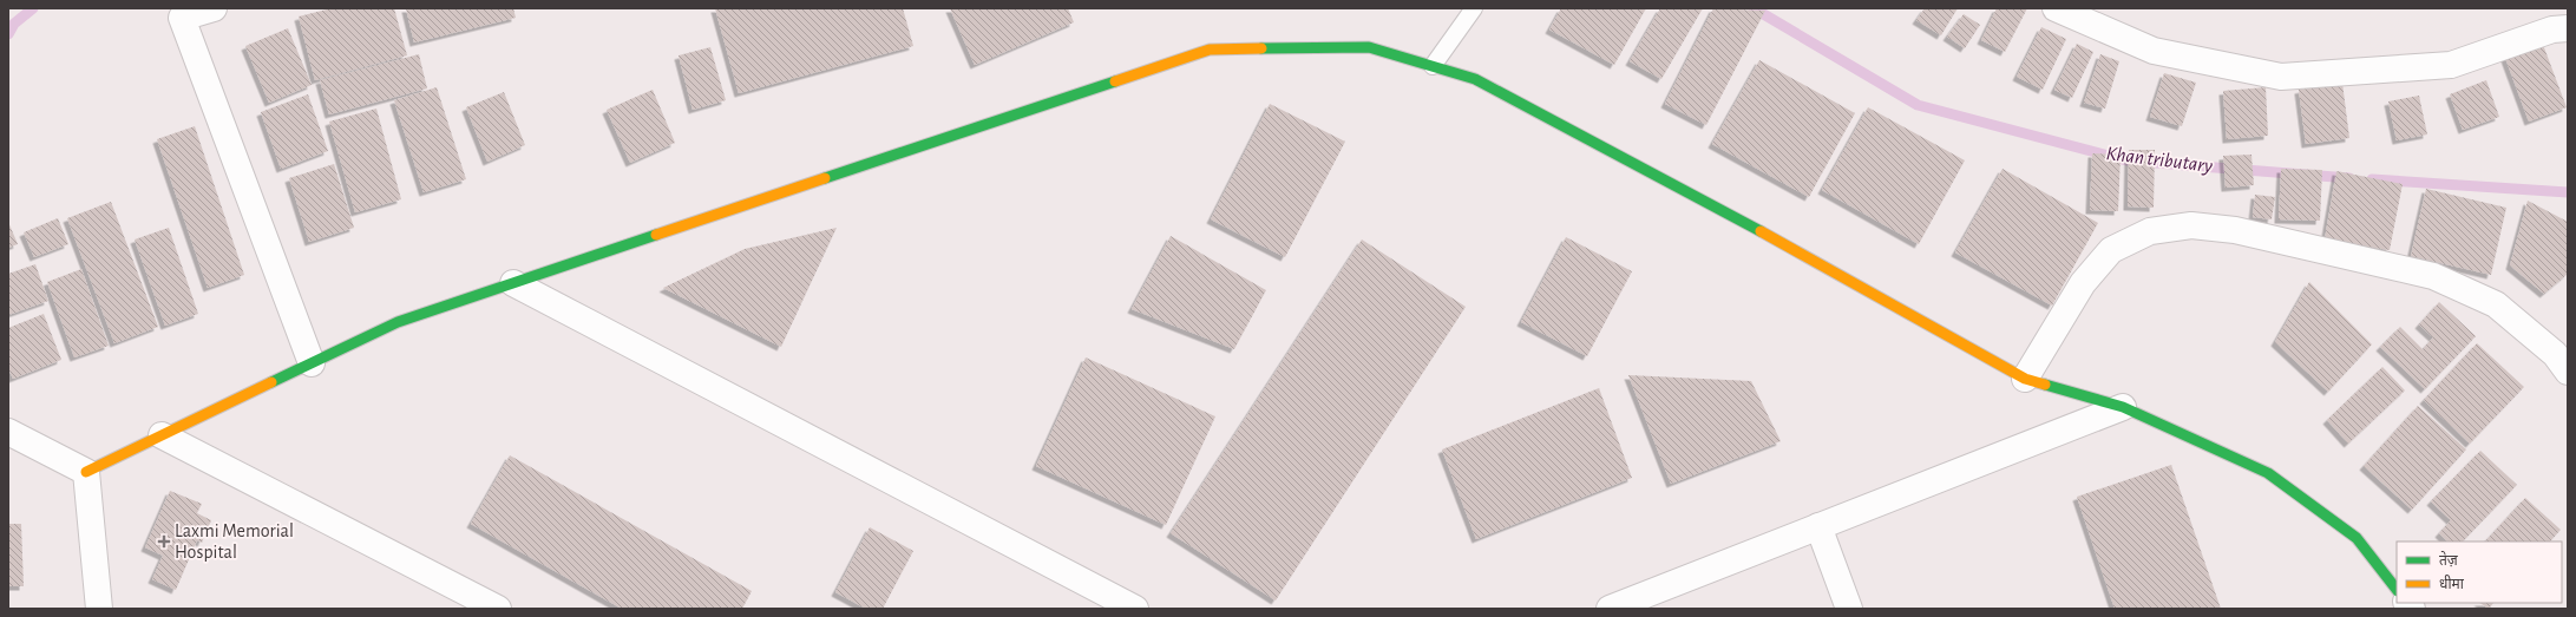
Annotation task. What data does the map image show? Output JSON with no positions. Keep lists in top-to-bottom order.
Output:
{
  "water": ["Khan tributary"],
  "places": {
    "health": ["Laxmi Memorial Hospital"]
  },
  "legend": ["तेज़", "धीमा"]
}
